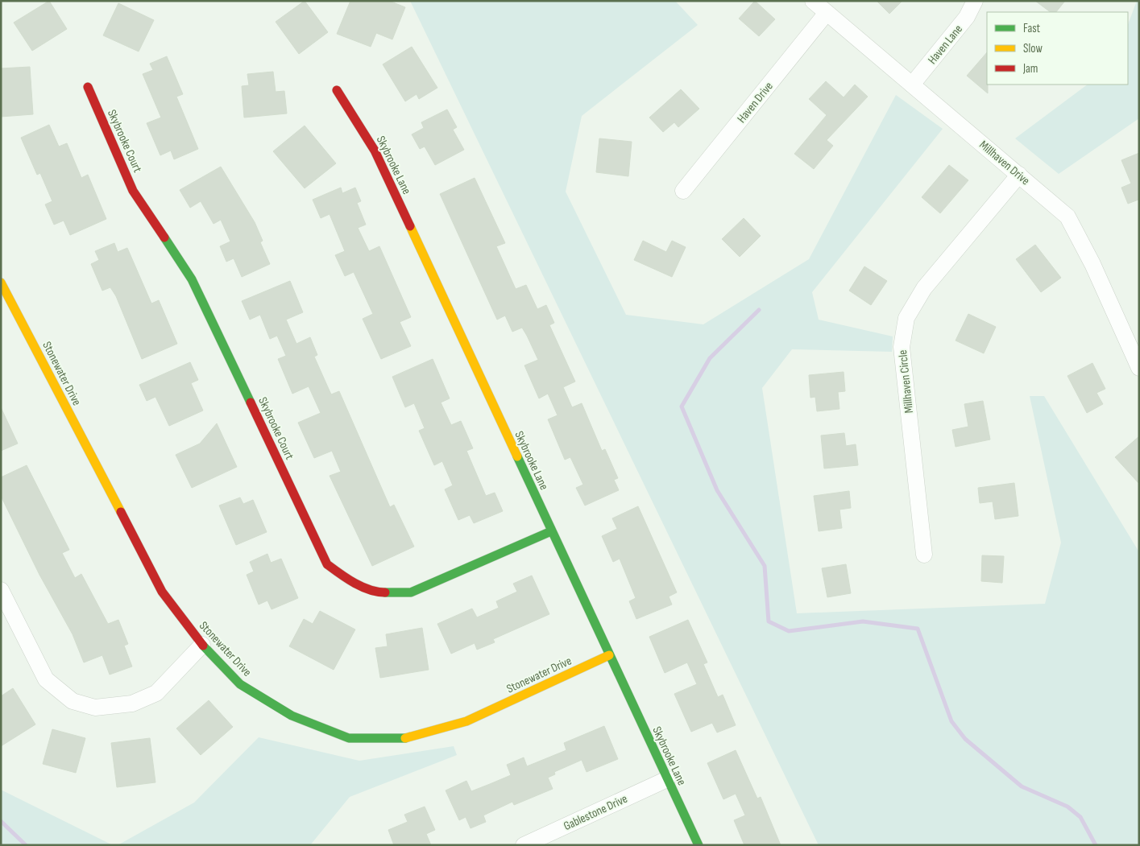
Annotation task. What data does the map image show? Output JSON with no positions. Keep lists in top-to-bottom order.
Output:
{
  "streets": {
    "street": [
      "Haven Lane",
      "Haven Drive",
      "Skybrooke Court",
      "Millhaven Drive",
      "Skybrooke Lane",
      "Stonewater Drive",
      "Millhaven Circle",
      "Gablestone Drive"
    ]
  },
  "crossings": [
    ["Haven Lane", "Millhaven Drive"],
    ["Haven Drive", "Millhaven Drive"],
    ["Skybrooke Court", "Skybrooke Lane"],
    ["Millhaven Drive", "Millhaven Circle"],
    ["Skybrooke Lane", "Stonewater Drive"],
    ["Skybrooke Lane", "Gablestone Drive"]
  ],
  "legend": ["Fast", "Slow", "Jam"]
}
